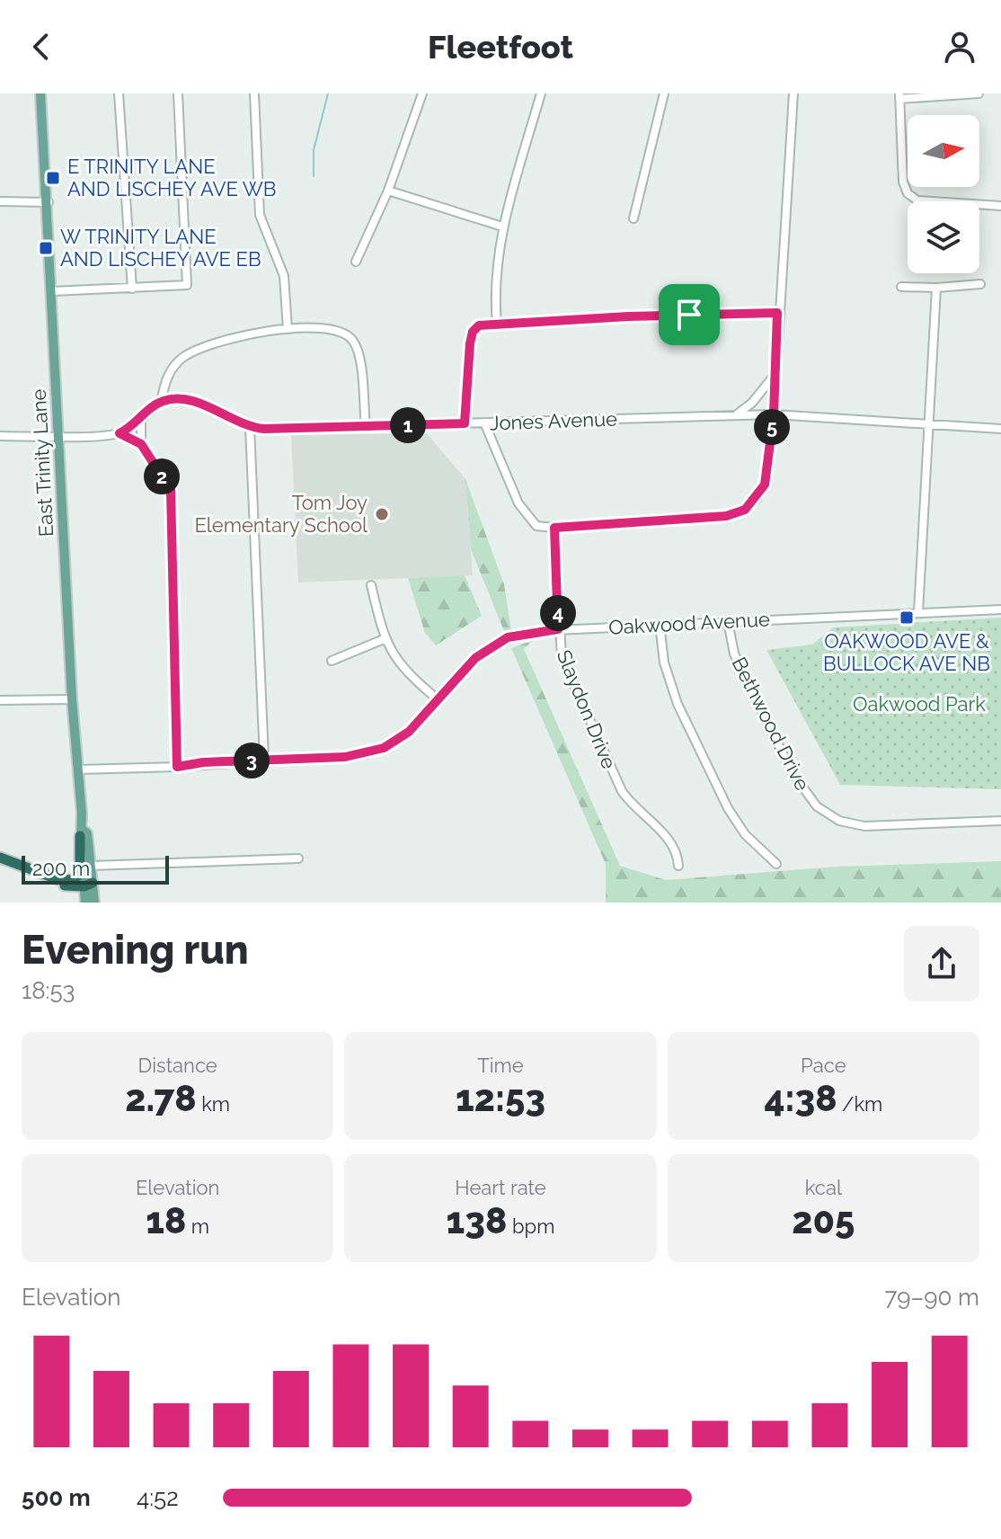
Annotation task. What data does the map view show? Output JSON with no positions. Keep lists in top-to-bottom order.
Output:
{
  "streets": {
    "main road": ["East Trinity Lane"],
    "street": [
      "Jones Avenue",
      "Oakwood Avenue",
      "Slaydon Drive",
      "Bethwood Drive"
    ]
  },
  "crossings": [
    ["East Trinity Lane", "Oakwood Avenue"],
    ["Oakwood Avenue", "Slaydon Drive"],
    ["Oakwood Avenue", "Bethwood Drive"]
  ],
  "parks": ["Oakwood Park"],
  "places": {
    "transit": ["E TRINITY LANE AND LISCHEY AVE WB", "W TRINITY LANE AND LISCHEY AVE EB", "OAKWOOD AVE & BULLOCK AVE NB"],
    "other": ["Tom Joy Elementary School"]
  },
  "scale_bar": "200 m",
  "north": "right",
  "page": {
    "header": "Fleetfoot",
    "pins": [
      "1",
      "5",
      "2",
      "4",
      "3"
    ],
    "scale": "200 m",
    "heading": ["Evening run", "18:53"],
    "stats": [
      ["Distance", "2.78 km"],
      ["Time", "12:53"],
      ["Pace", "4:38 /km"],
      ["Elevation", "18 m"],
      ["Heart rate", "138 bpm"],
      ["kcal", "205"]
    ],
    "chart": ["Elevation", "79–90 m"],
    "list": [
      {
        "name": "500 m",
        "note": "4:52"
      }
    ]
  }
}
